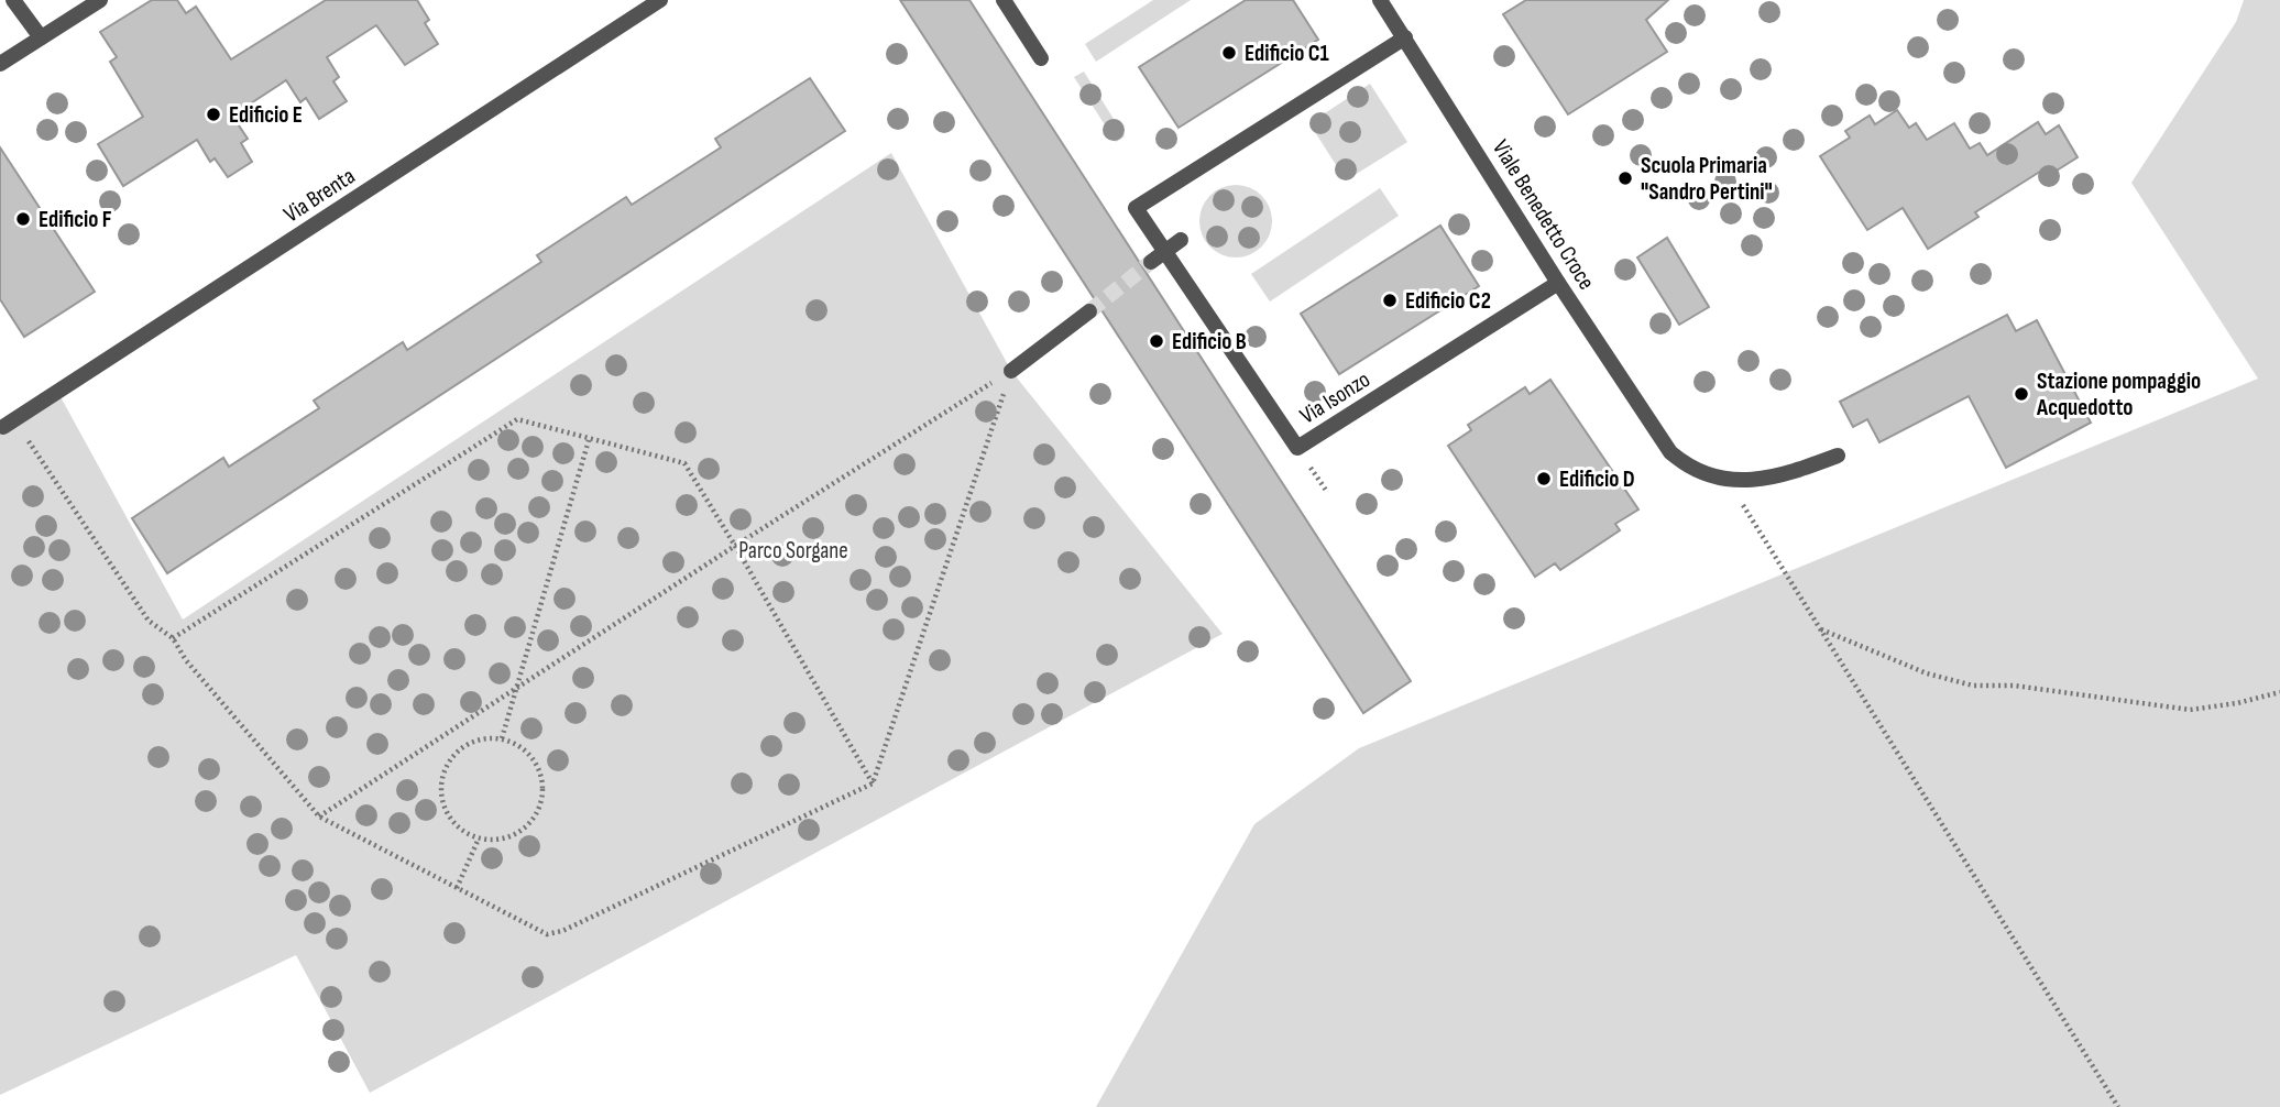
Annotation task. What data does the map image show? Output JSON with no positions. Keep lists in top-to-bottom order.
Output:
{
  "streets": {
    "street": ["Via Brenta", "Viale Benedetto Croce", "Via Isonzo"]
  },
  "crossings": [
    ["Viale Benedetto Croce", "Via Isonzo"]
  ],
  "parks": ["Parco Sorgane"],
  "places": [
    "Edificio C1",
    "Edificio E",
    "Scuola Primaria \"Sandro Pertini\"",
    "Edificio F",
    "Edificio C2",
    "Edificio B",
    "Stazione pompaggio Acquedotto",
    "Edificio D"
  ]
}
